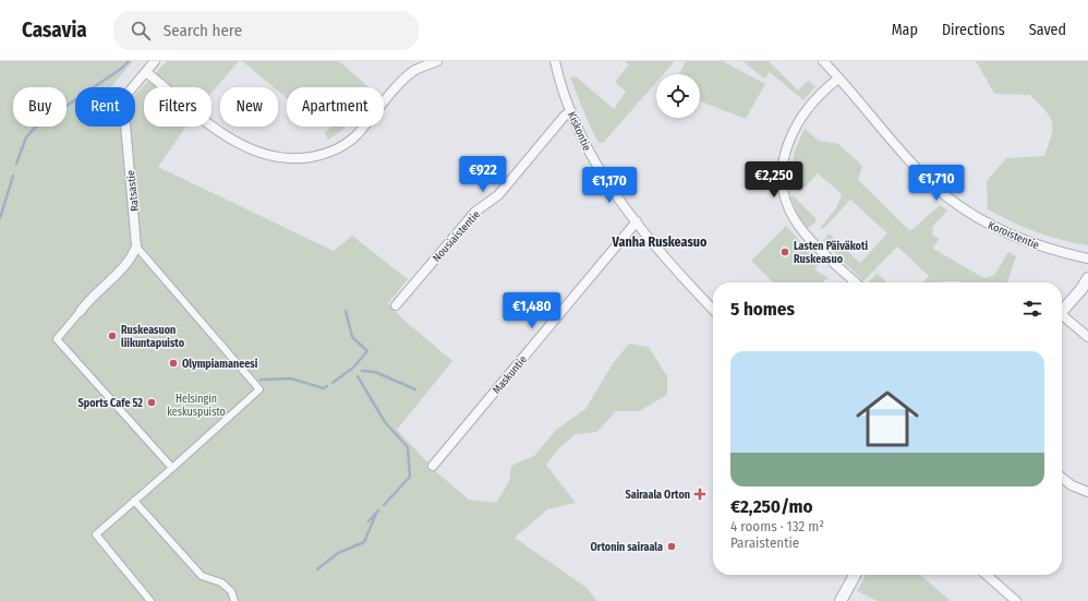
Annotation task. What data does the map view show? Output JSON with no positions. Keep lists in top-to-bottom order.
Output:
{
  "streets": {
    "street": [
      "Kiskontie",
      "Ratsastie",
      "Koroistentie",
      "Nousiaistentie",
      "Maskuntie"
    ]
  },
  "crossings": [
    ["Kiskontie", "Nousiaistentie"],
    ["Kiskontie", "Maskuntie"]
  ],
  "districts": ["Vanha Ruskeasuo"],
  "parks": ["Helsingin keskuspuisto"],
  "places": {
    "other": [
      "Lasten Päiväkoti Ruskeasuo",
      "Ruskeasuon liikuntapuisto",
      "Olympiamaneesi",
      "Sports Cafe 52",
      "Ortonin sairaala"
    ],
    "health": ["Sairaala Orton"]
  },
  "page": {
    "header": "Casavia",
    "search": "Search here",
    "nav": ["Map", "Directions", "Saved"],
    "chip": [
      "Buy",
      "Rent",
      "Filters",
      "New",
      "Apartment"
    ],
    "price": [
      "€922",
      "€2,250",
      "€1,710",
      "€1,170",
      "€1,480"
    ],
    "heading": "5 homes",
    "list": [
      {
        "name": "€2,250/mo",
        "note": "4 rooms · 132 m² · Paraistentie"
      }
    ]
  }
}
